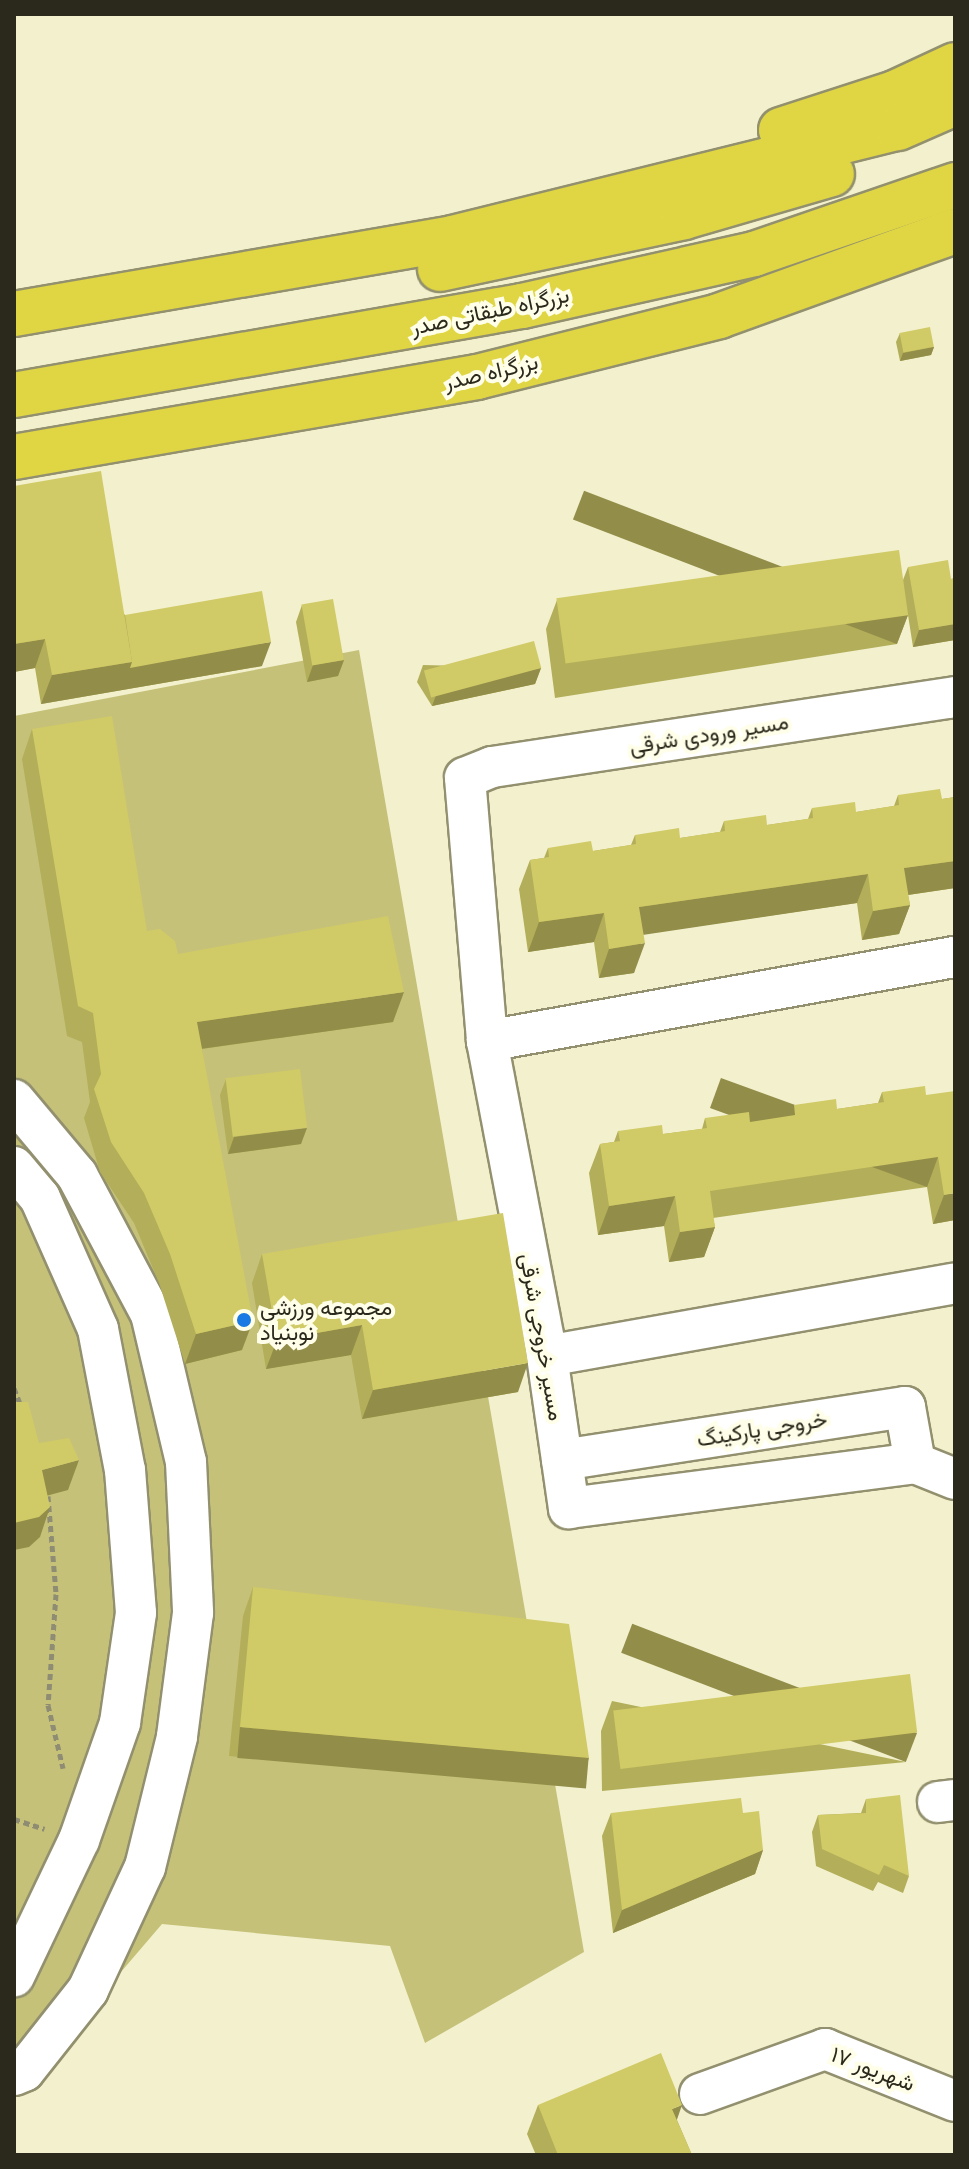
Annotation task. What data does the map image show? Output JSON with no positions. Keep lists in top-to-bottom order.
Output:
{
  "streets": {
    "highway": ["بزرگراه طبقاتی صدر", "بزرگراه صدر"],
    "street": [
      "مسیر ورودی شرقی",
      "مسیر خروجی شرقی",
      "خروجی پارکینگ",
      "۱۷ شهریور"
    ]
  },
  "crossings": [
    ["مسیر ورودی شرقی", "مسیر خروجی شرقی"],
    ["مسیر خروجی شرقی", "خروجی پارکینگ"]
  ],
  "places": ["مجموعه ورزشی نوبنیاد"]
}
